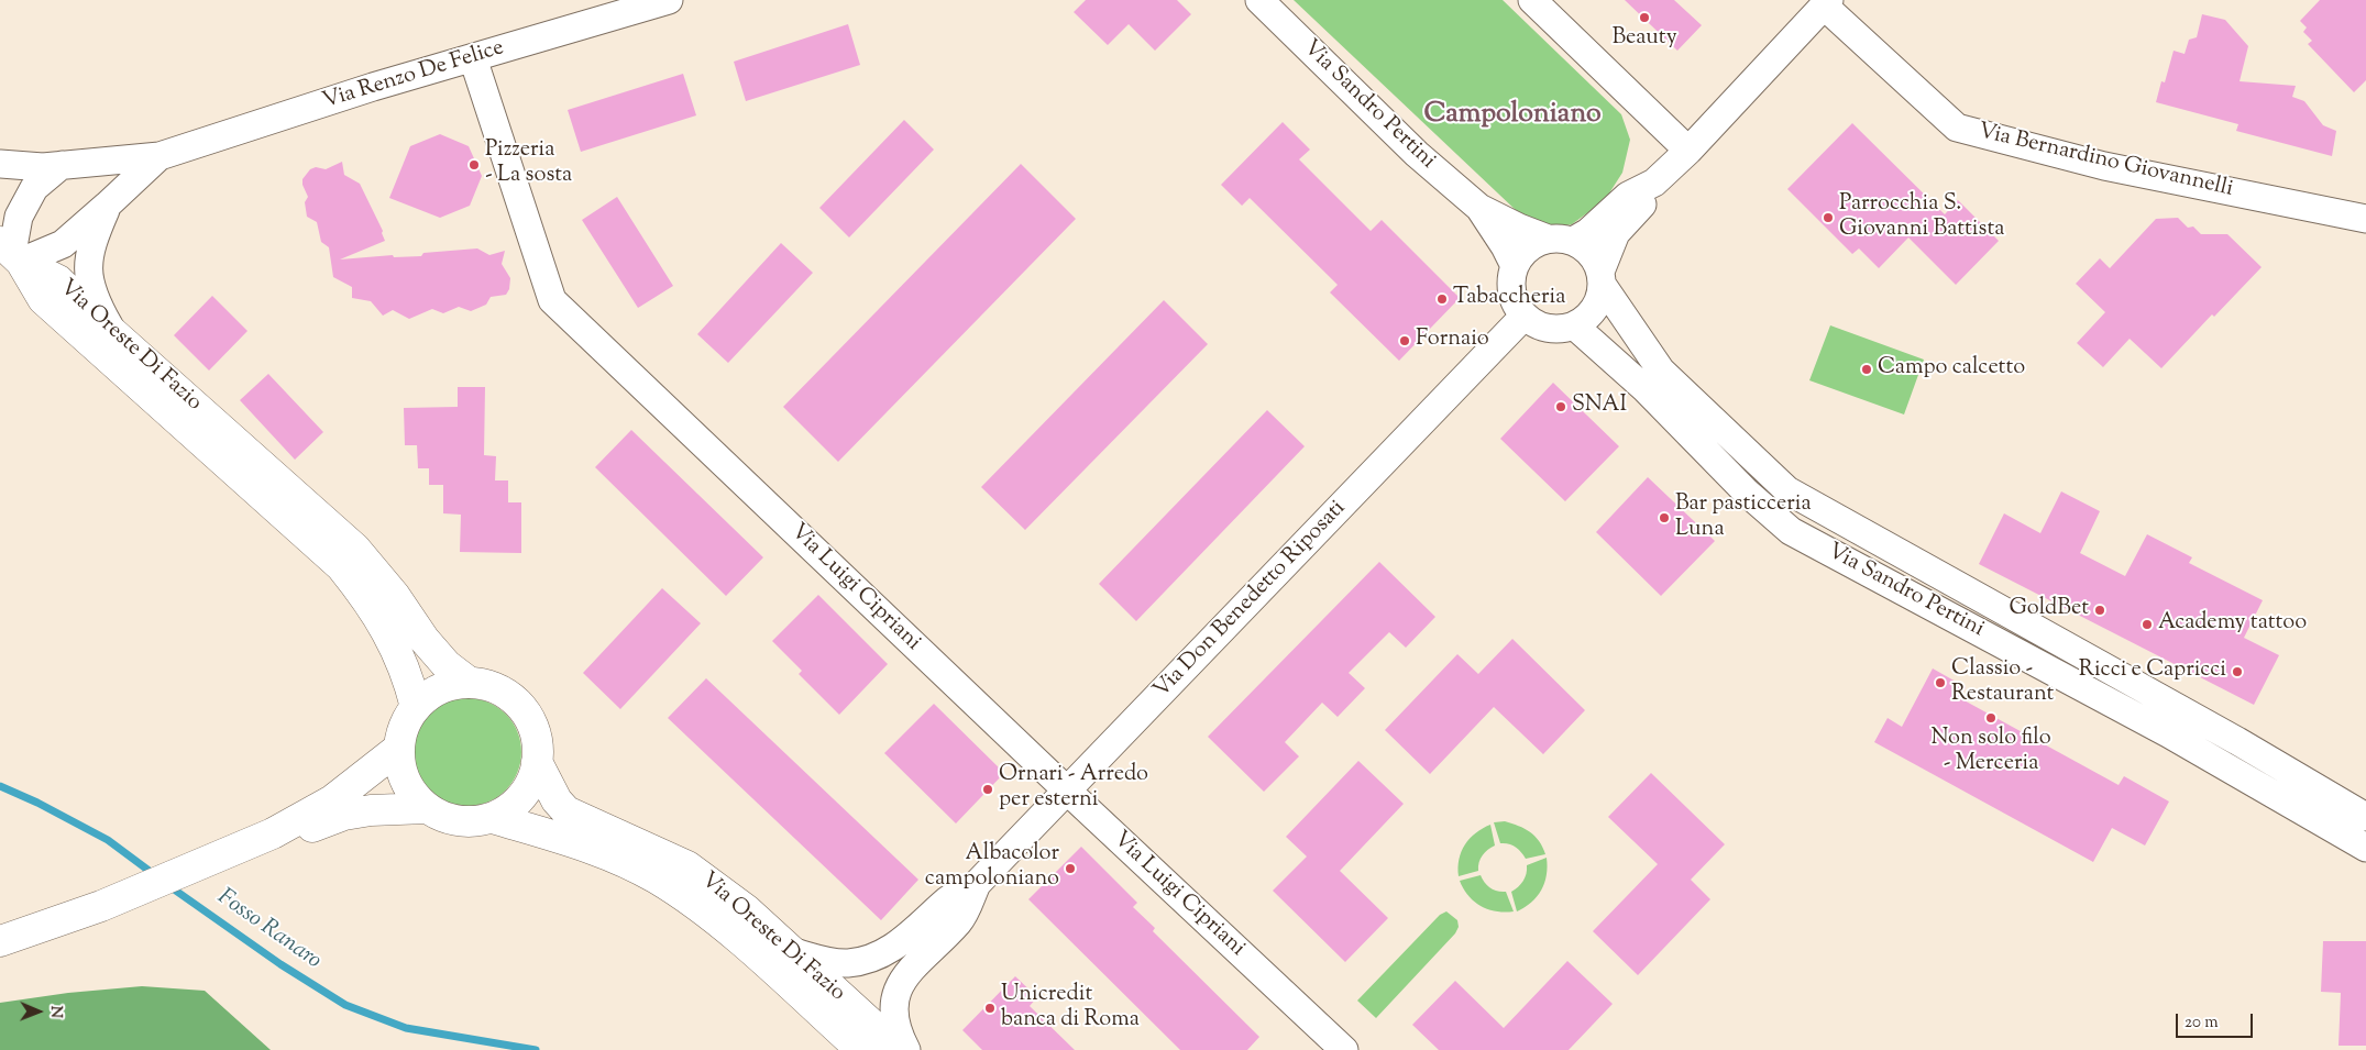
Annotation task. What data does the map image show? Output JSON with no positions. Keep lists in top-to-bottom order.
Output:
{
  "streets": {
    "main road": ["Via Oreste Di Fazio"],
    "street": [
      "Via Renzo De Felice",
      "Via Sandro Pertini",
      "Via Bernardino Giovannelli",
      "Via Luigi Cipriani",
      "Via Don Benedetto Riposati"
    ]
  },
  "crossings": [
    ["Via Renzo De Felice", "Via Luigi Cipriani"],
    ["Via Sandro Pertini", "Via Don Benedetto Riposati"],
    ["Via Luigi Cipriani", "Via Don Benedetto Riposati"]
  ],
  "districts": ["Campoloniano"],
  "water": ["Fosso Ranaro"],
  "places": [
    "Beauty",
    "Pizzeria - La sosta",
    "Parrocchia S. Giovanni Battista",
    "Tabaccheria",
    "Fornaio",
    "Campo calcetto",
    "SNAI",
    "Bar pasticceria Luna",
    "GoldBet",
    "Academy tattoo",
    "Ricci e Capricci",
    "Classio - Restaurant",
    "Non solo filo - Merceria",
    "Ornari - Arredo per esterni",
    "Albacolor campoloniano",
    "Unicredit banca di Roma"
  ],
  "scale_bar": "20 m",
  "north": "right"
}
